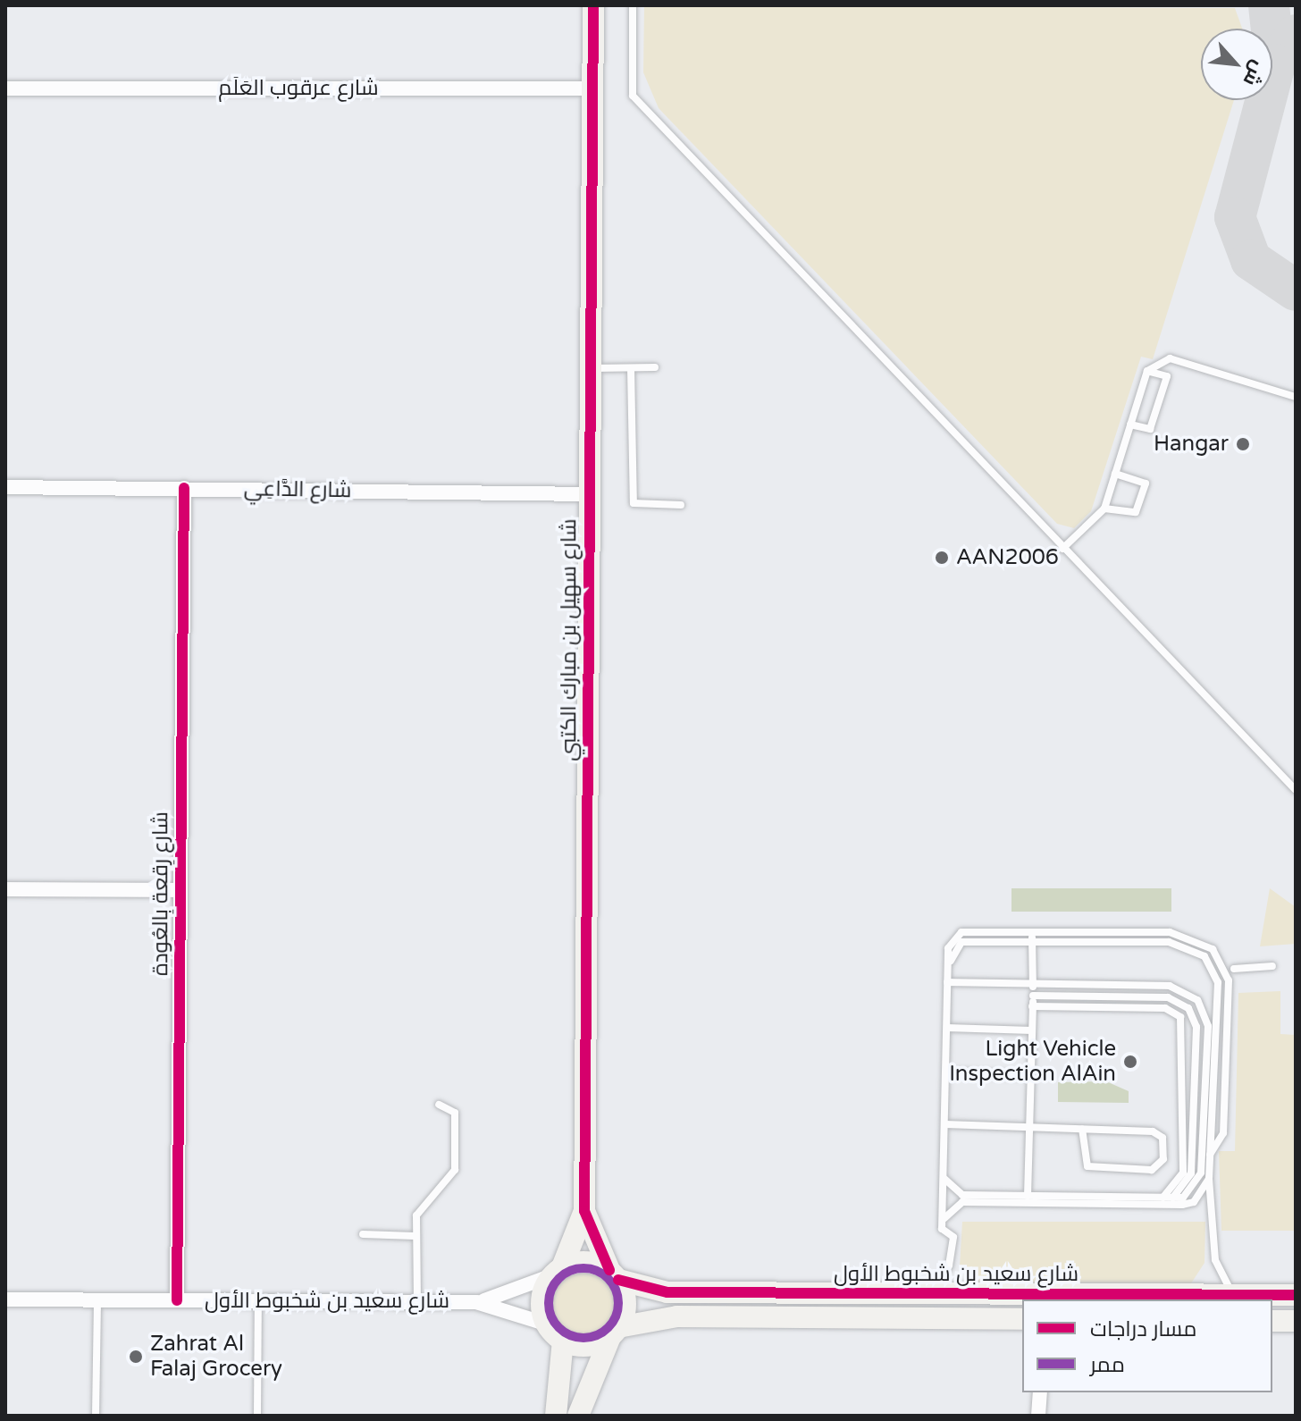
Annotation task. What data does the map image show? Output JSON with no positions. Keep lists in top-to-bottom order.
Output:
{
  "streets": {
    "street": [
      "شارع عرقوب العَلَم",
      "شارع الدَّاعِي",
      "شارع سهيل بن مبارك الكتبي",
      "شارع رِقعة بِالعُودة",
      "شارع سعيد بن شخبوط الأول"
    ]
  },
  "crossings": [
    ["شارع عرقوب العَلَم", "شارع سهيل بن مبارك الكتبي"],
    ["شارع الدَّاعِي", "شارع سهيل بن مبارك الكتبي"],
    ["شارع الدَّاعِي", "شارع رِقعة بِالعُودة"],
    ["شارع سهيل بن مبارك الكتبي", "شارع سعيد بن شخبوط الأول"],
    ["شارع رِقعة بِالعُودة", "شارع سعيد بن شخبوط الأول"]
  ],
  "places": [
    "Hangar",
    "AAN2006",
    "Light Vehicle Inspection AlAin",
    "Zahrat Al Falaj Grocery"
  ],
  "legend": ["مسار دراجات", "ممر"],
  "north": "bottom right"
}
